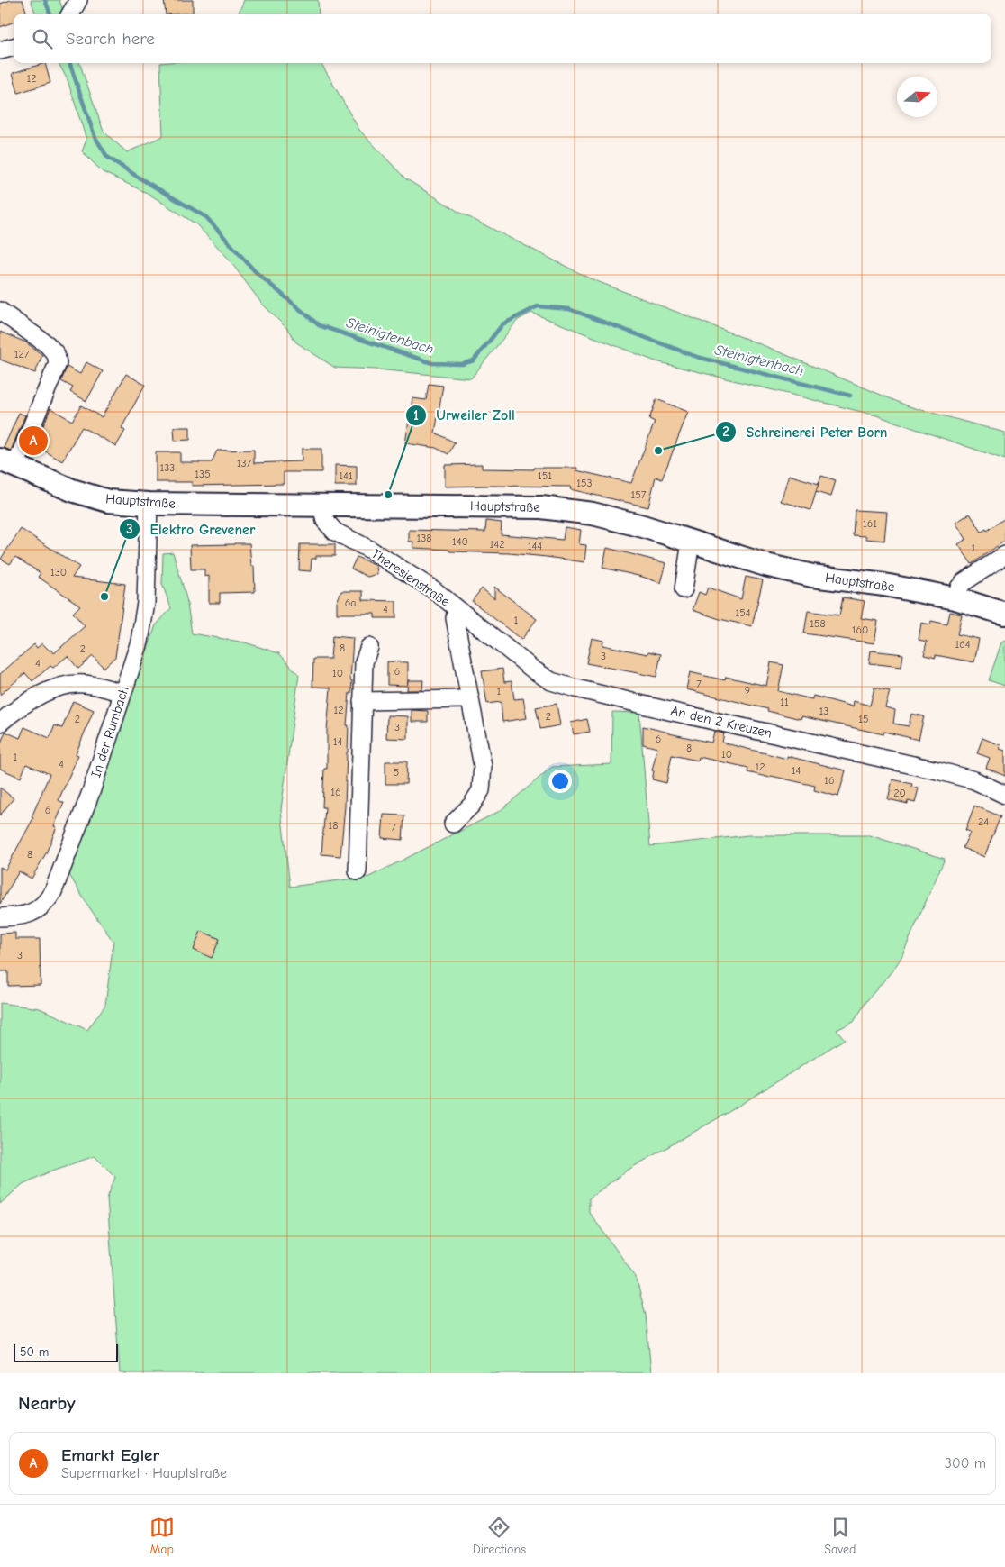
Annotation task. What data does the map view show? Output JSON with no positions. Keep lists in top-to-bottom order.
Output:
{
  "streets": {
    "main road": ["Hauptstraße"],
    "street": ["Theresienstraße", "An den 2 Kreuzen", "In der Rumbach"]
  },
  "crossings": [
    ["Hauptstraße", "Theresienstraße"],
    ["Hauptstraße", "In der Rumbach"],
    ["Theresienstraße", "An den 2 Kreuzen"]
  ],
  "water": ["Steinigtenbach"],
  "places": ["Schreinerei Peter Born", "Urweiler Zoll", "Elektro Grevener"],
  "house_numbers": [
    "12",
    "127",
    "137",
    "133",
    "135",
    "141",
    "151",
    "153",
    "157",
    "161",
    "138",
    "140",
    "142",
    "144",
    "1",
    "130",
    "6a",
    "4",
    "154",
    "1",
    "158",
    "160",
    "164",
    "8",
    "2",
    "3",
    "4",
    "6",
    "10",
    "7",
    "9",
    "1",
    "11",
    "12",
    "13",
    "2",
    "2",
    "15",
    "3",
    "6",
    "14",
    "8",
    "10",
    "1",
    "4",
    "12",
    "14",
    "5",
    "16",
    "16",
    "20",
    "6",
    "24",
    "18",
    "7",
    "8",
    "3"
  ],
  "scale_bar": "50 m",
  "north": "right",
  "page": {
    "search": "Search here",
    "pins": "A",
    "scale": "50 m",
    "heading": "Nearby",
    "list": [
      {
        "mark": "A",
        "name": "Emarkt Egler",
        "note": "Supermarket · Hauptstraße",
        "value": "300 m"
      }
    ],
    "nav": ["Map", "Directions", "Saved"]
  }
}
